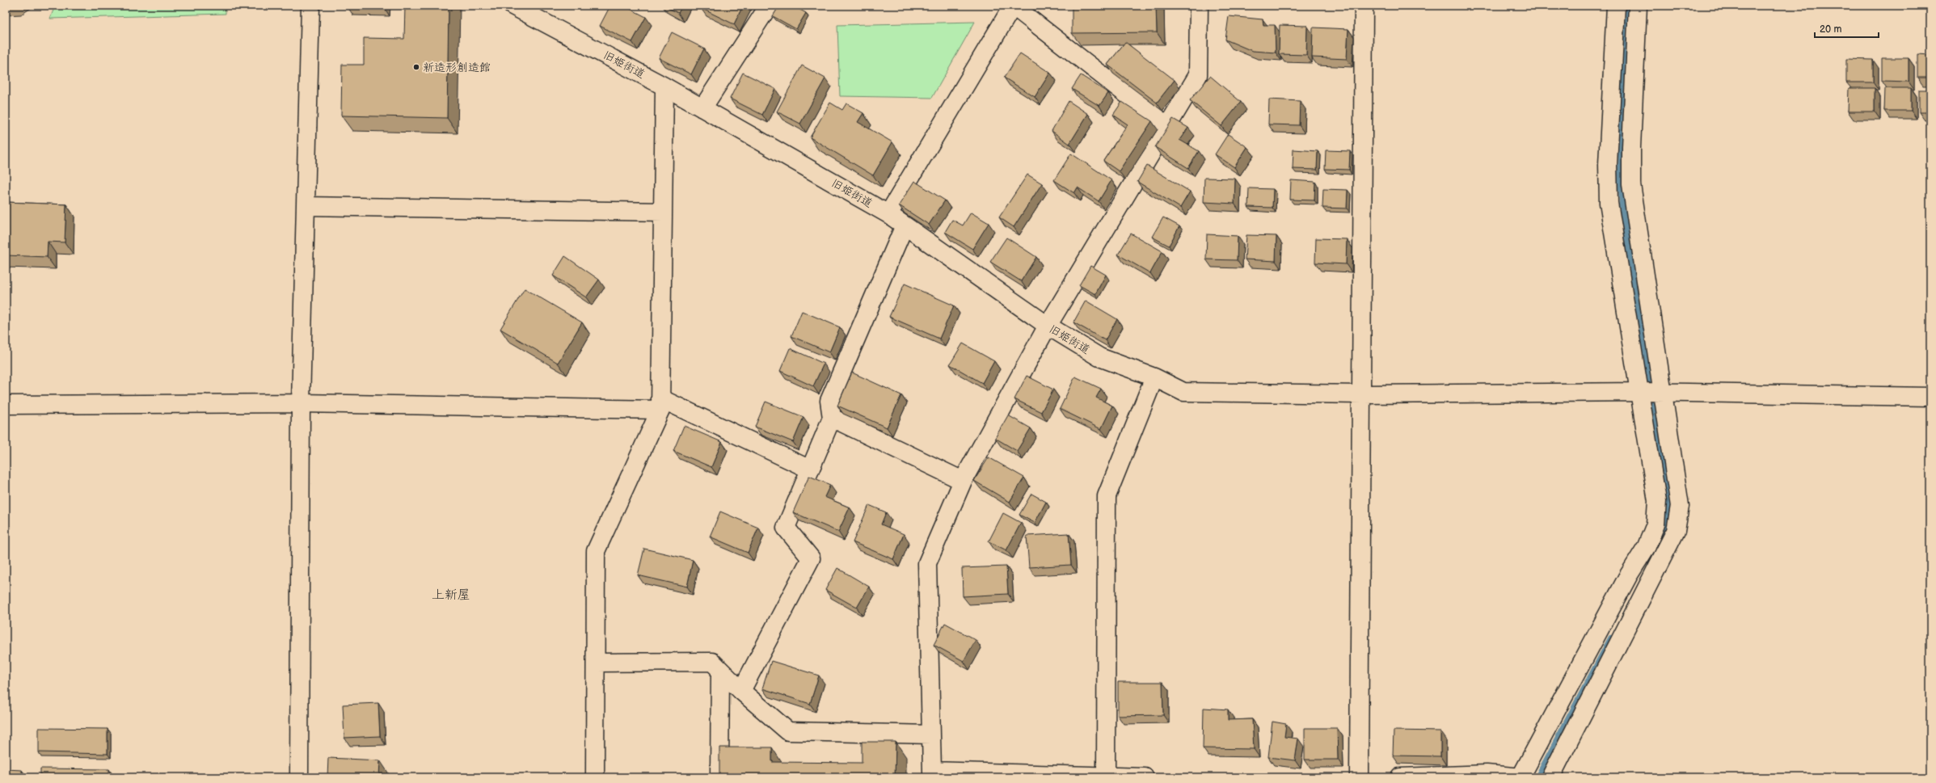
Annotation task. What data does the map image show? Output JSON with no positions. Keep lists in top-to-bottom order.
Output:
{
  "streets": {
    "street": ["旧姫街道"]
  },
  "districts": ["上新屋"],
  "places": ["新造形創造館"],
  "scale_bar": "20 m"
}
